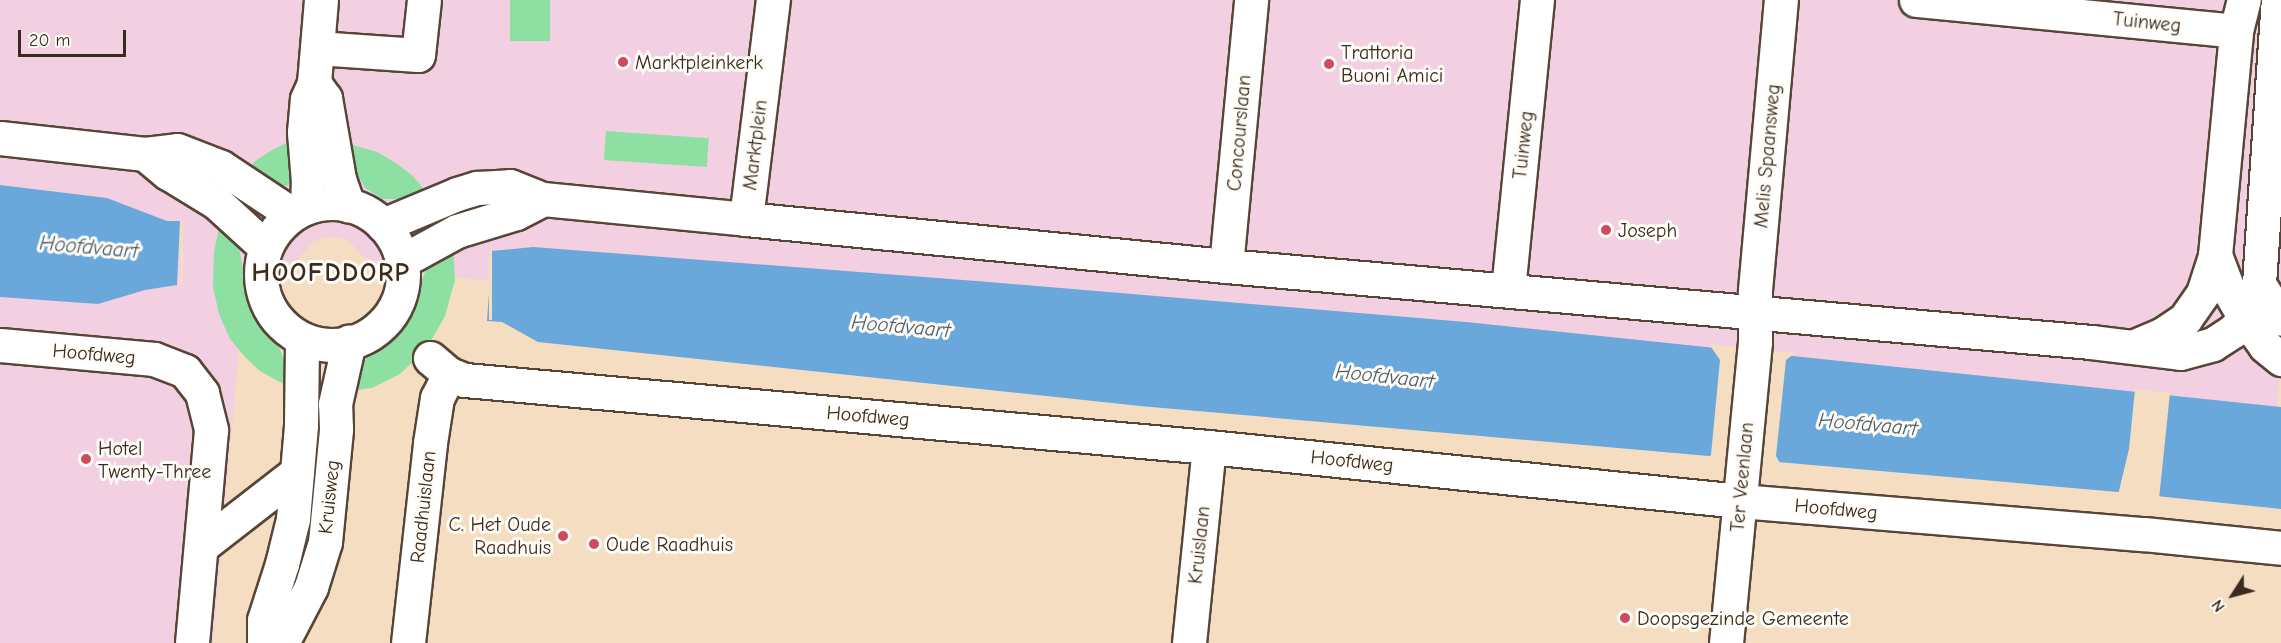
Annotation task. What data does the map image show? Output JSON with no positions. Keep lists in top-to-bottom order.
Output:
{
  "streets": {
    "street": [
      "Tuinweg",
      "Concourslaan",
      "Marktplein",
      "Melis Spaansweg",
      "Hoofdweg",
      "Ter Veenlaan",
      "Kruisweg",
      "Raadhuislaan",
      "Kruislaan"
    ]
  },
  "crossings": [
    ["Melis Spaansweg", "Ter Veenlaan"],
    ["Hoofdweg", "Ter Veenlaan"],
    ["Hoofdweg", "Raadhuislaan"],
    ["Hoofdweg", "Kruislaan"]
  ],
  "districts": ["HOOFDDORP"],
  "water": ["Hoofdvaart"],
  "places": [
    "Marktpleinkerk",
    "Trattoria Buoni Amici",
    "Joseph",
    "Hotel Twenty-Three",
    "C. Het Oude Raadhuis",
    "Oude Raadhuis",
    "Doopsgezinde Gemeente"
  ],
  "scale_bar": "20 m",
  "north": "bottom left"
}
